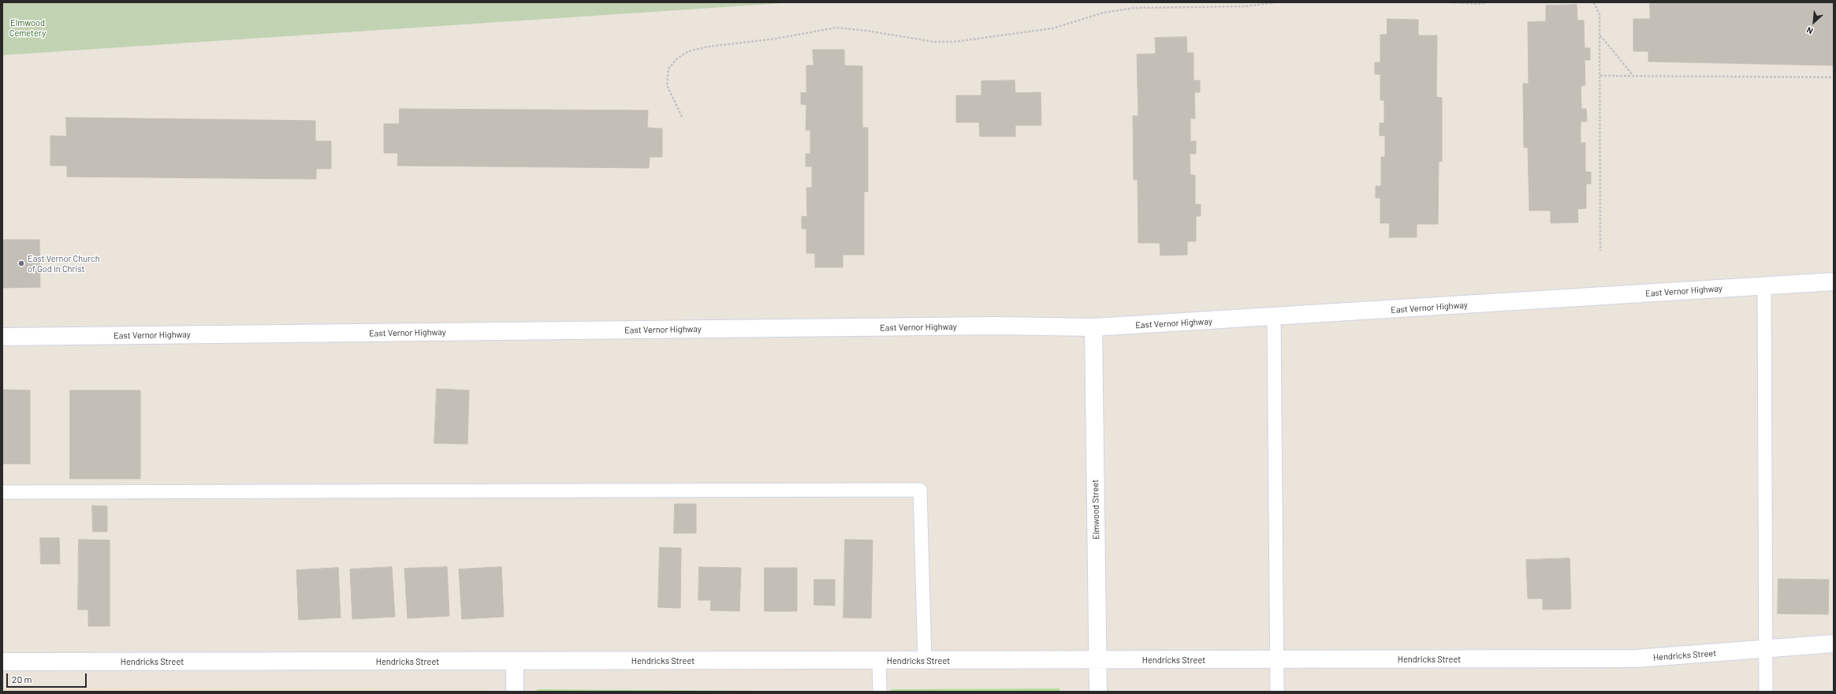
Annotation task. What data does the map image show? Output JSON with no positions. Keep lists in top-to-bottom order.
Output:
{
  "streets": {
    "street": ["East Vernor Highway", "Elmwood Street", "Hendricks Street"]
  },
  "crossings": [
    ["East Vernor Highway", "Elmwood Street"],
    ["Elmwood Street", "Hendricks Street"]
  ],
  "parks": ["Elmwood Cemetery"],
  "places": ["East Vernor Church of God in Christ"],
  "scale_bar": "20 m",
  "north": "bottom left"
}
